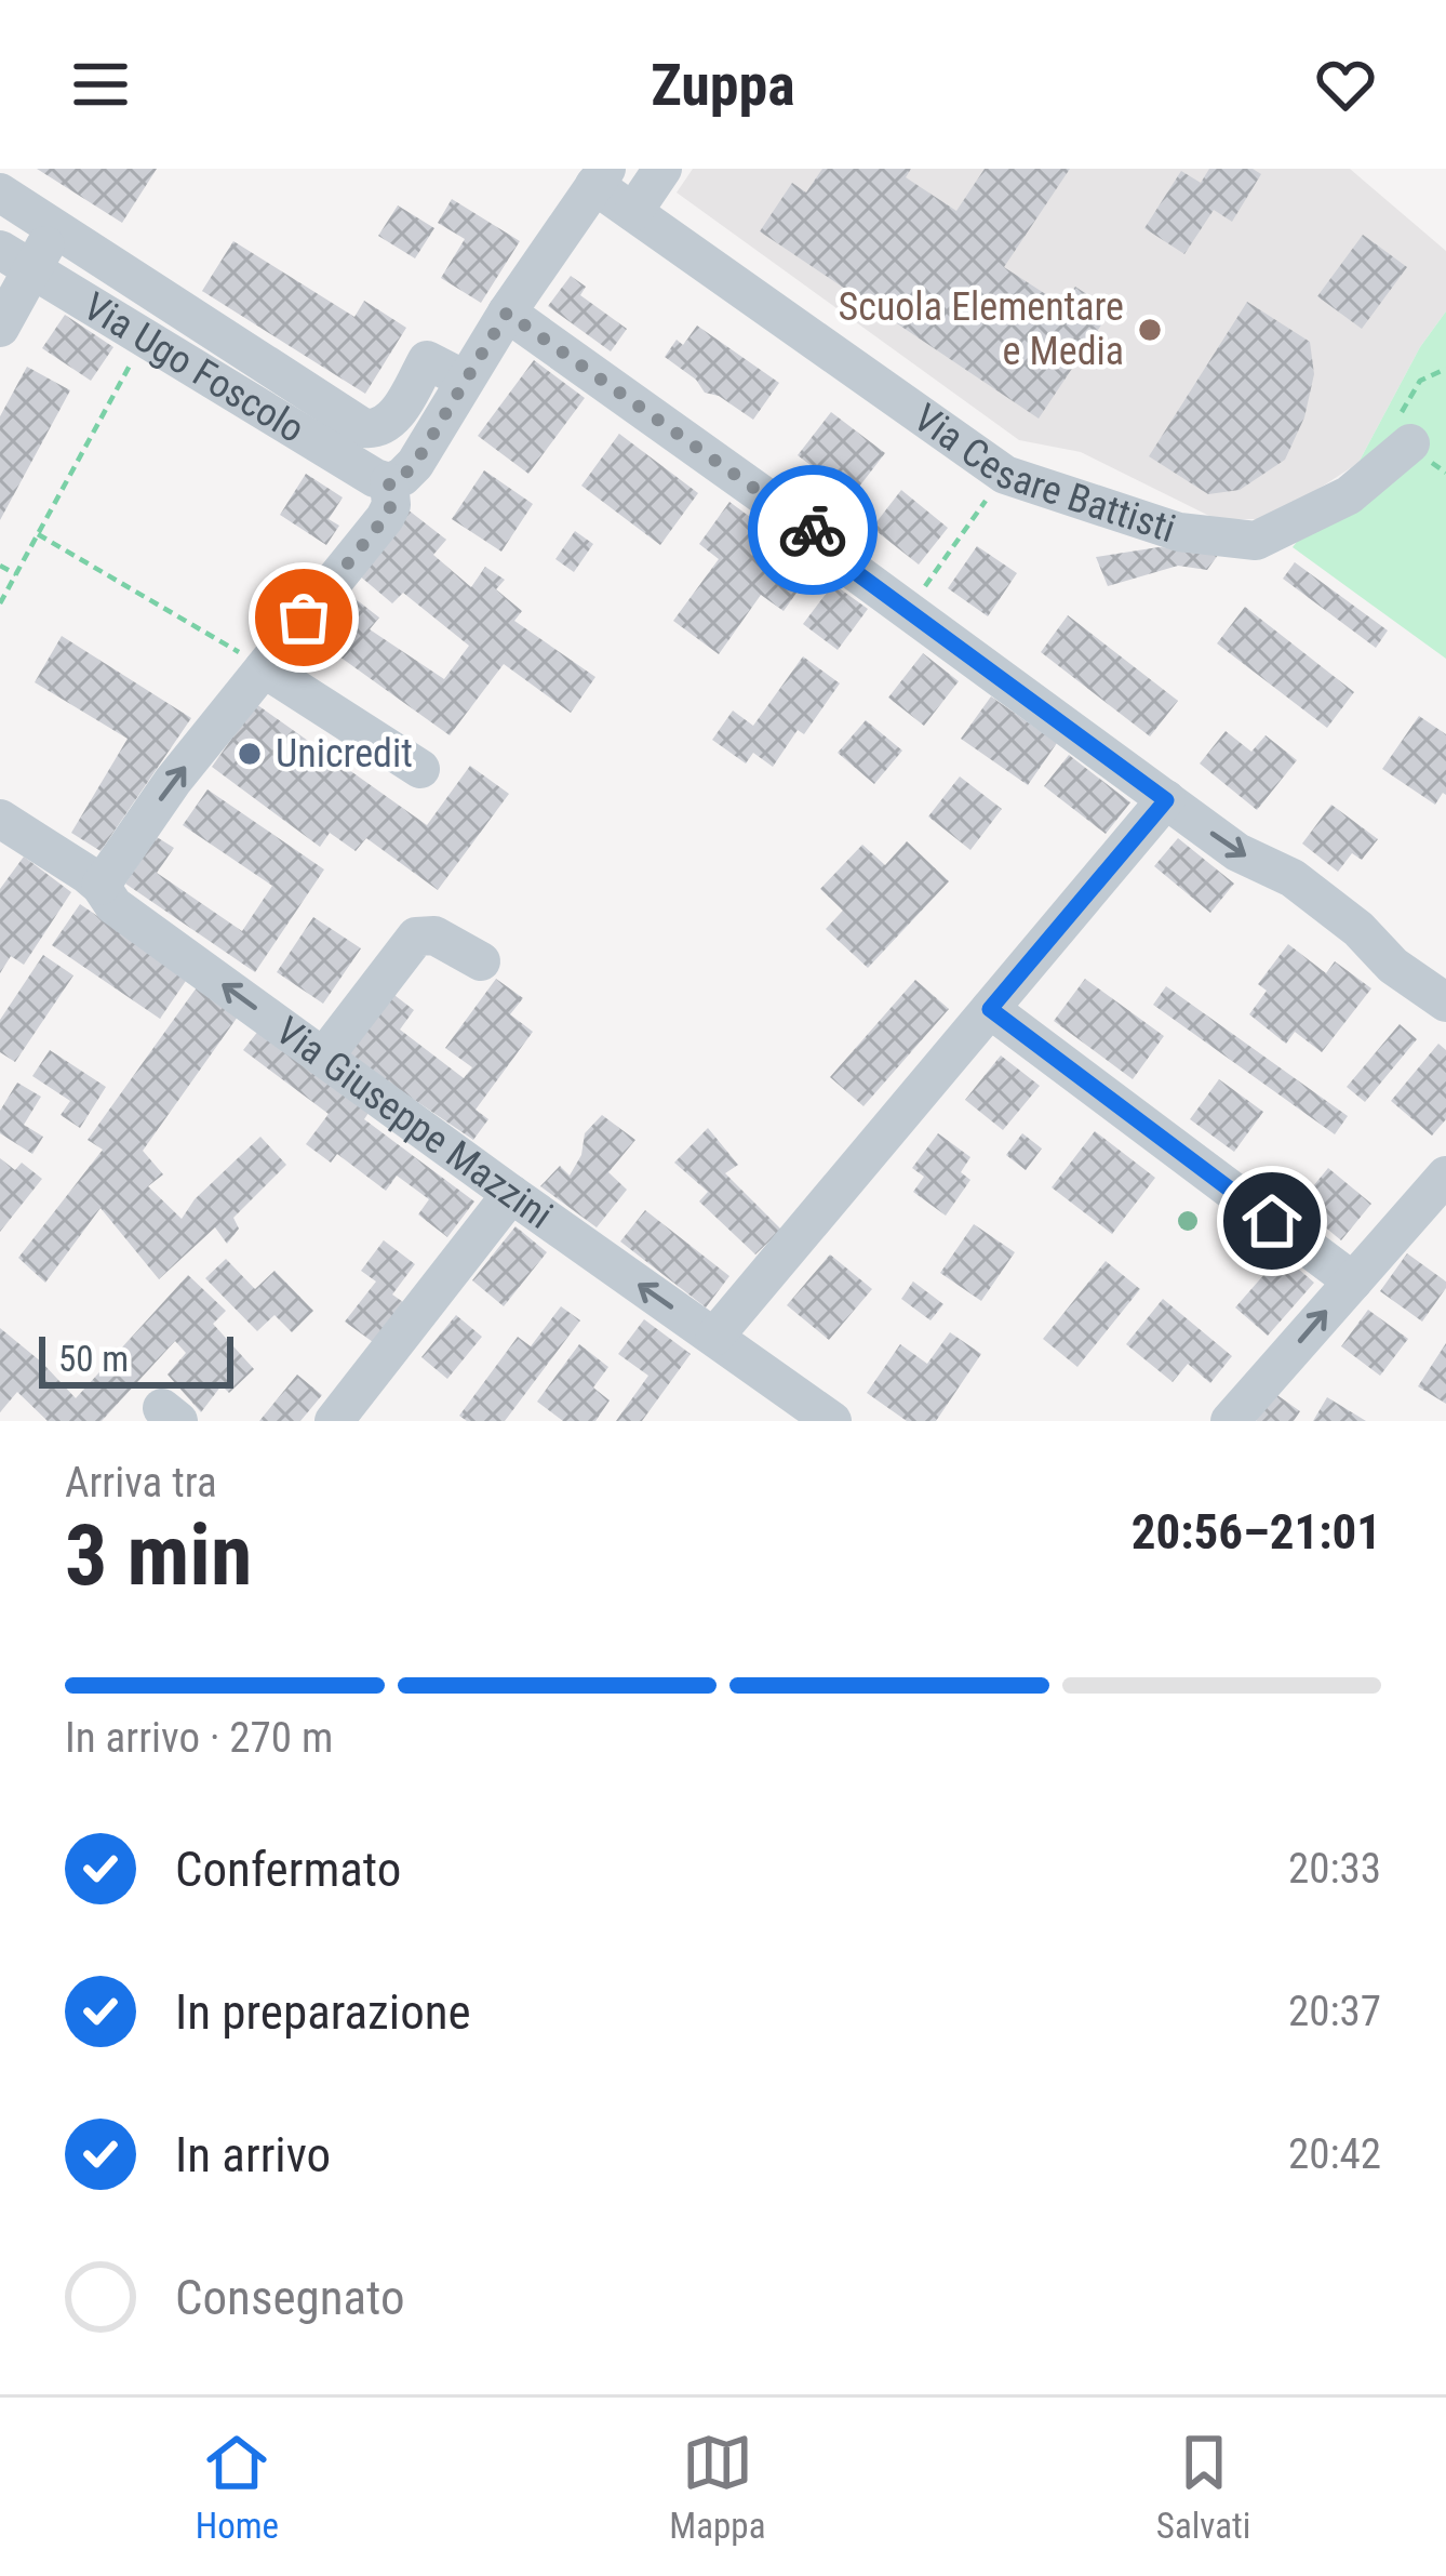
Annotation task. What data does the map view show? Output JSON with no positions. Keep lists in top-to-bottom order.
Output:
{
  "streets": {
    "street": ["Via Ugo Foscolo", "Via Cesare Battisti", "Via Giuseppe Mazzini"]
  },
  "crossings": [
    ["Via Ugo Foscolo", "Via Cesare Battisti"],
    ["Via Cesare Battisti", "Via Giuseppe Mazzini"]
  ],
  "one_way": ["Via Giuseppe Mazzini"],
  "places": ["Scuola Elementare e Media", "Unicredit"],
  "scale_bar": "50 m",
  "page": {
    "header": "Zuppa",
    "scale": "50 m",
    "heading": ["3 min", "Arriva tra", "20:56–21:01"],
    "bar": "In arrivo · 270 m",
    "list": [
      ["Confermato", "20:33"],
      ["In preparazione", "20:37"],
      ["In arrivo", "20:42"],
      "Consegnato"
    ],
    "tabs": ["Home", "Mappa", "Salvati"]
  }
}
